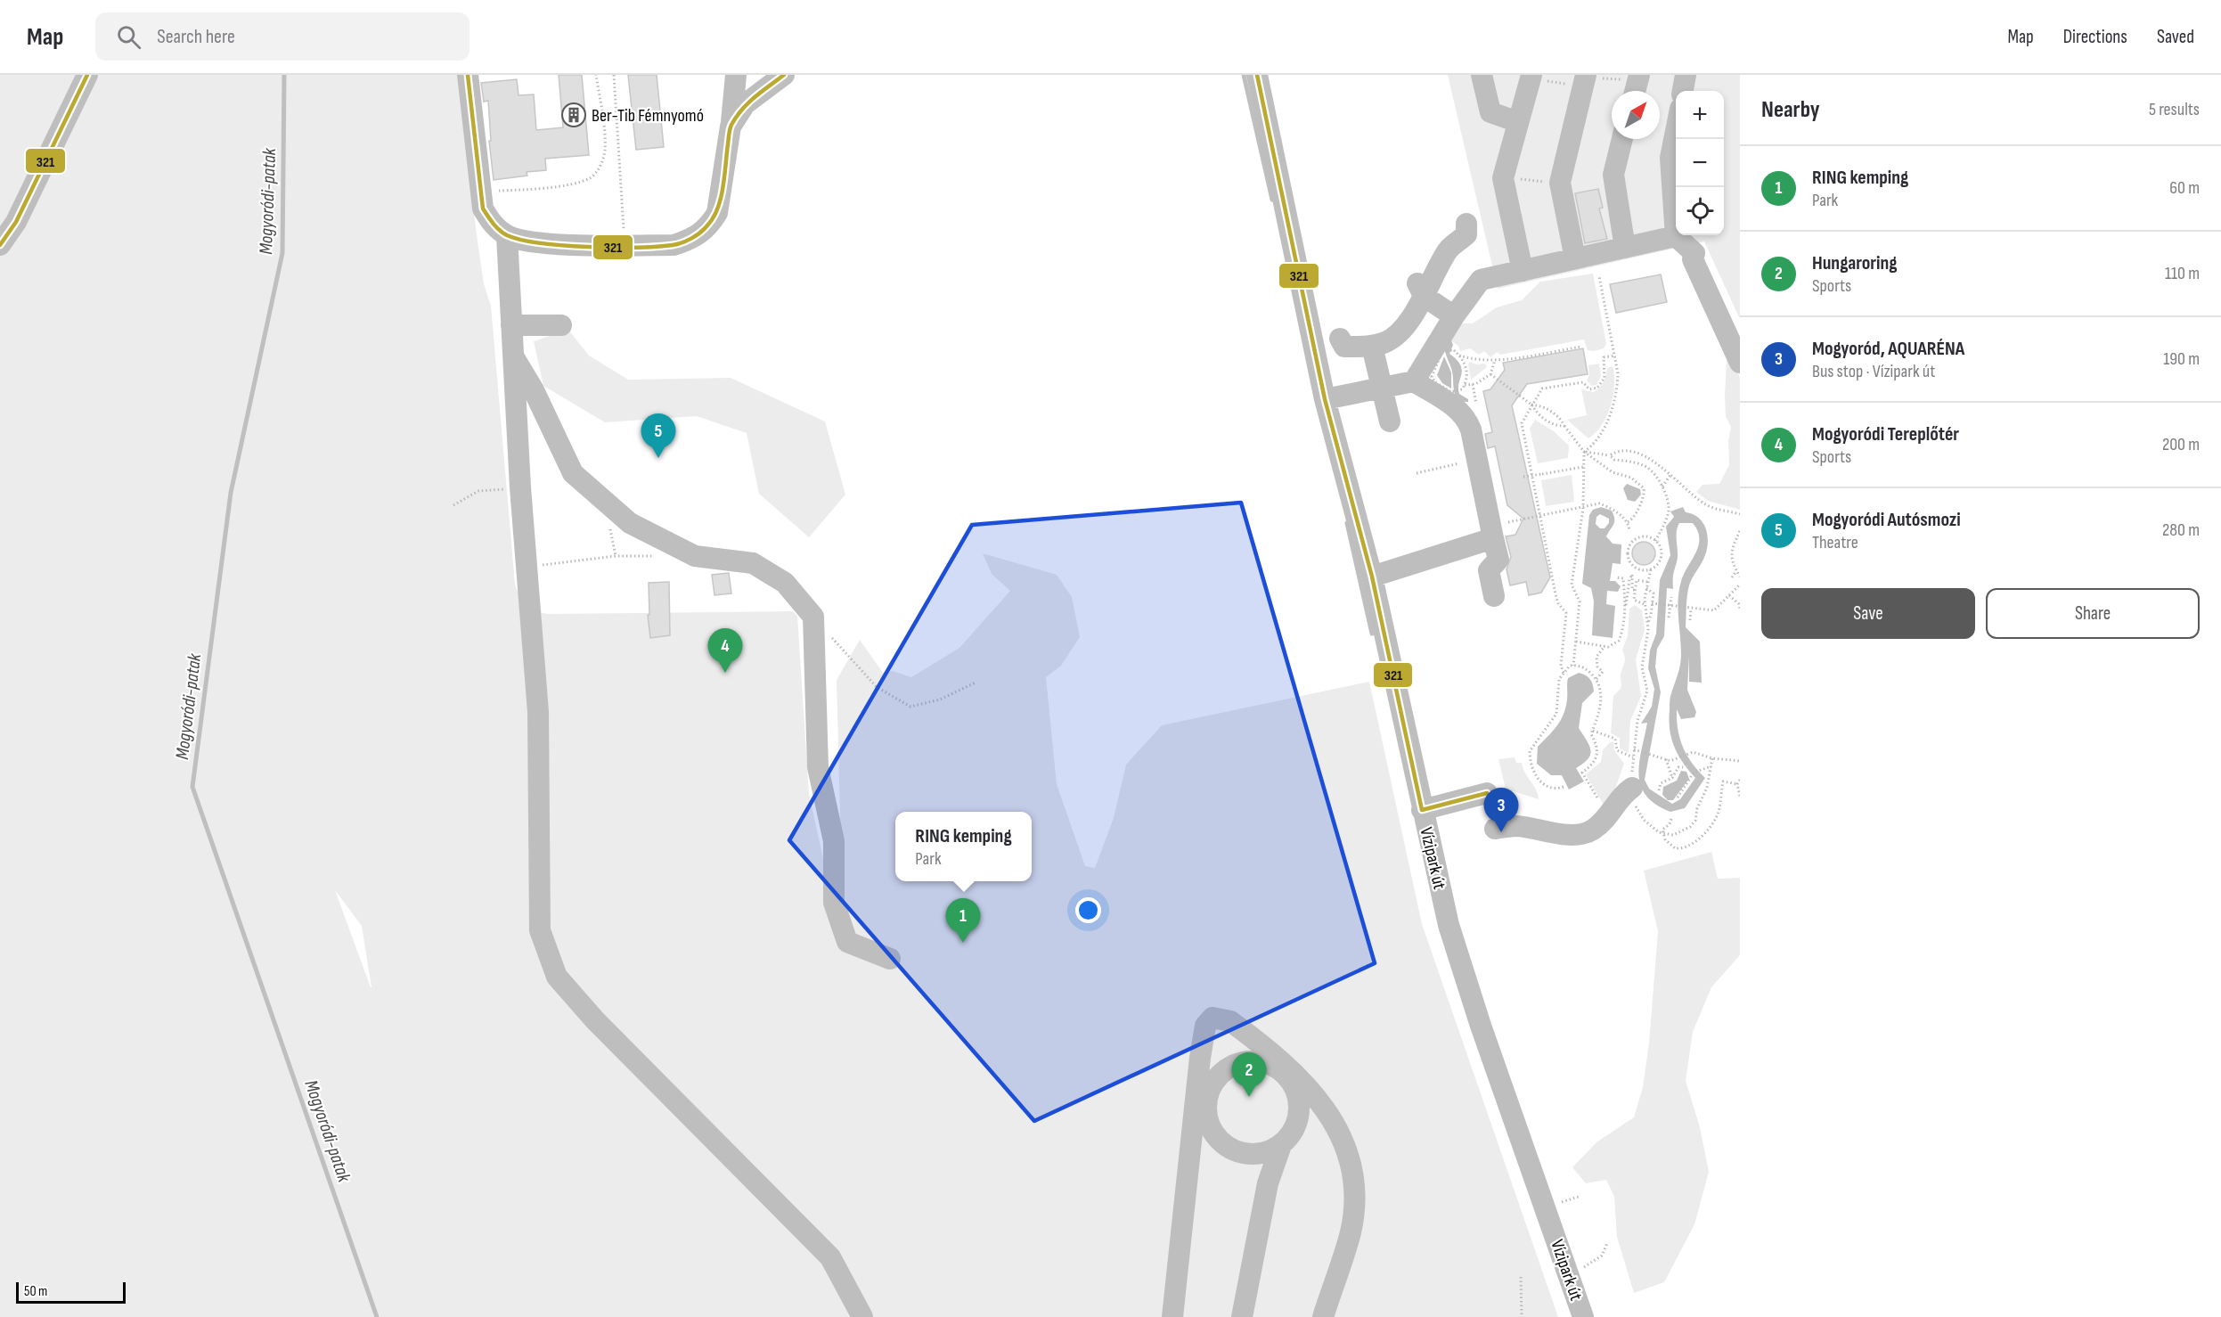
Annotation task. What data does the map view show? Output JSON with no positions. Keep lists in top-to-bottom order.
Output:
{
  "streets": {
    "street": ["Vízipark út"]
  },
  "water": ["Mogyoródi-patak"],
  "places": {
    "building": ["Ber-Tib Fémnyomó"]
  },
  "lines": ["transit line 321"],
  "scale_bar": "50 m",
  "north": "top right",
  "page": {
    "header": "Map",
    "search": "Search here",
    "nav": ["Map", "Directions", "Saved"],
    "heading": ["Nearby", "5 results"],
    "map_buttons": ["+", "−"],
    "list": [
      {
        "mark": "1",
        "name": "RING kemping",
        "note": "Park",
        "value": "60 m"
      },
      {
        "mark": "2",
        "name": "Hungaroring",
        "note": "Sports",
        "value": "110 m"
      },
      {
        "mark": "3",
        "name": "Mogyoród, AQUARÉNA",
        "note": "Bus stop · Vízipark út",
        "value": "190 m"
      },
      {
        "mark": "4",
        "name": "Mogyoródi Tereplőtér",
        "note": "Sports",
        "value": "200 m"
      },
      {
        "mark": "5",
        "name": "Mogyoródi Autósmozi",
        "note": "Theatre",
        "value": "280 m"
      }
    ],
    "pins": [
      "5",
      "4",
      "3",
      "1",
      "2"
    ],
    "buttons": ["Save", "Share"],
    "popup": ["RING kemping", "Park"],
    "scale": "50 m"
  }
}
